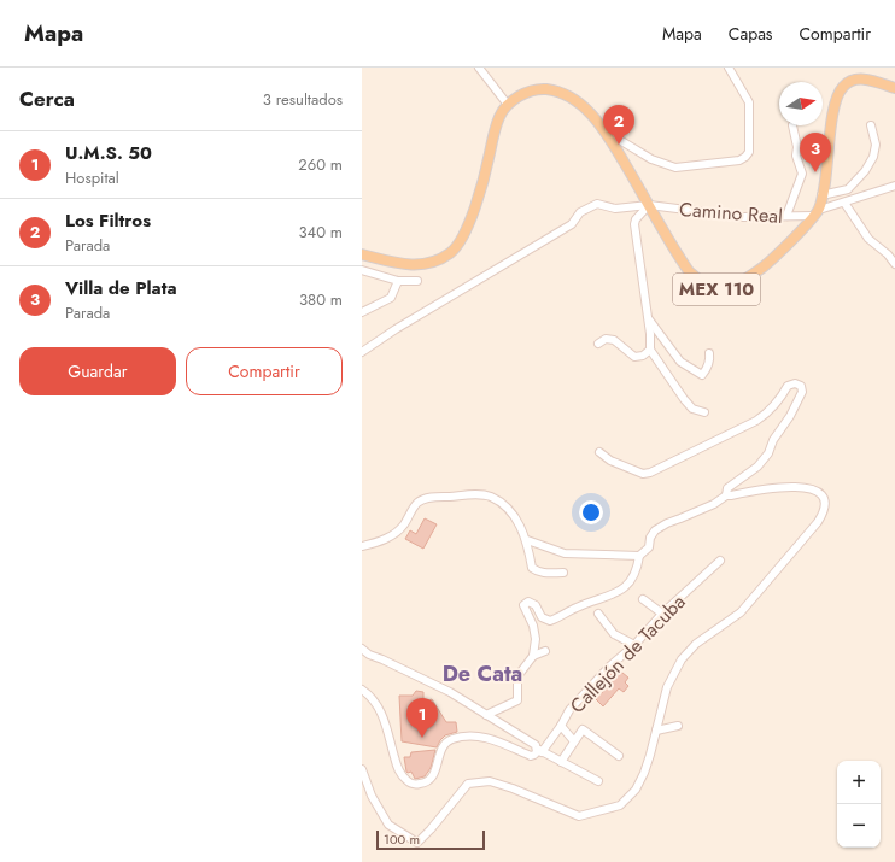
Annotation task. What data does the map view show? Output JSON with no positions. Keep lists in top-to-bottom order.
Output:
{
  "streets": {
    "main road": ["MEX 110"],
    "street": ["Camino Real", "Callejón de Tacuba"]
  },
  "crossings": [
    ["Camino Real", "MEX 110"]
  ],
  "districts": ["De Cata"],
  "scale_bar": "100 m",
  "north": "right",
  "page": {
    "header": "Mapa",
    "nav": ["Mapa", "Capas", "Compartir"],
    "heading": ["Cerca", "3 resultados"],
    "pins": ["2", "3", "1"],
    "list": [
      {
        "mark": "1",
        "name": "U.M.S. 50",
        "note": "Hospital",
        "value": "260 m"
      },
      {
        "mark": "2",
        "name": "Los Filtros",
        "note": "Parada",
        "value": "340 m"
      },
      {
        "mark": "3",
        "name": "Villa de Plata",
        "note": "Parada",
        "value": "380 m"
      }
    ],
    "buttons": ["Guardar", "Compartir"],
    "map_buttons": ["+", "−"],
    "scale": "100 m"
  }
}
